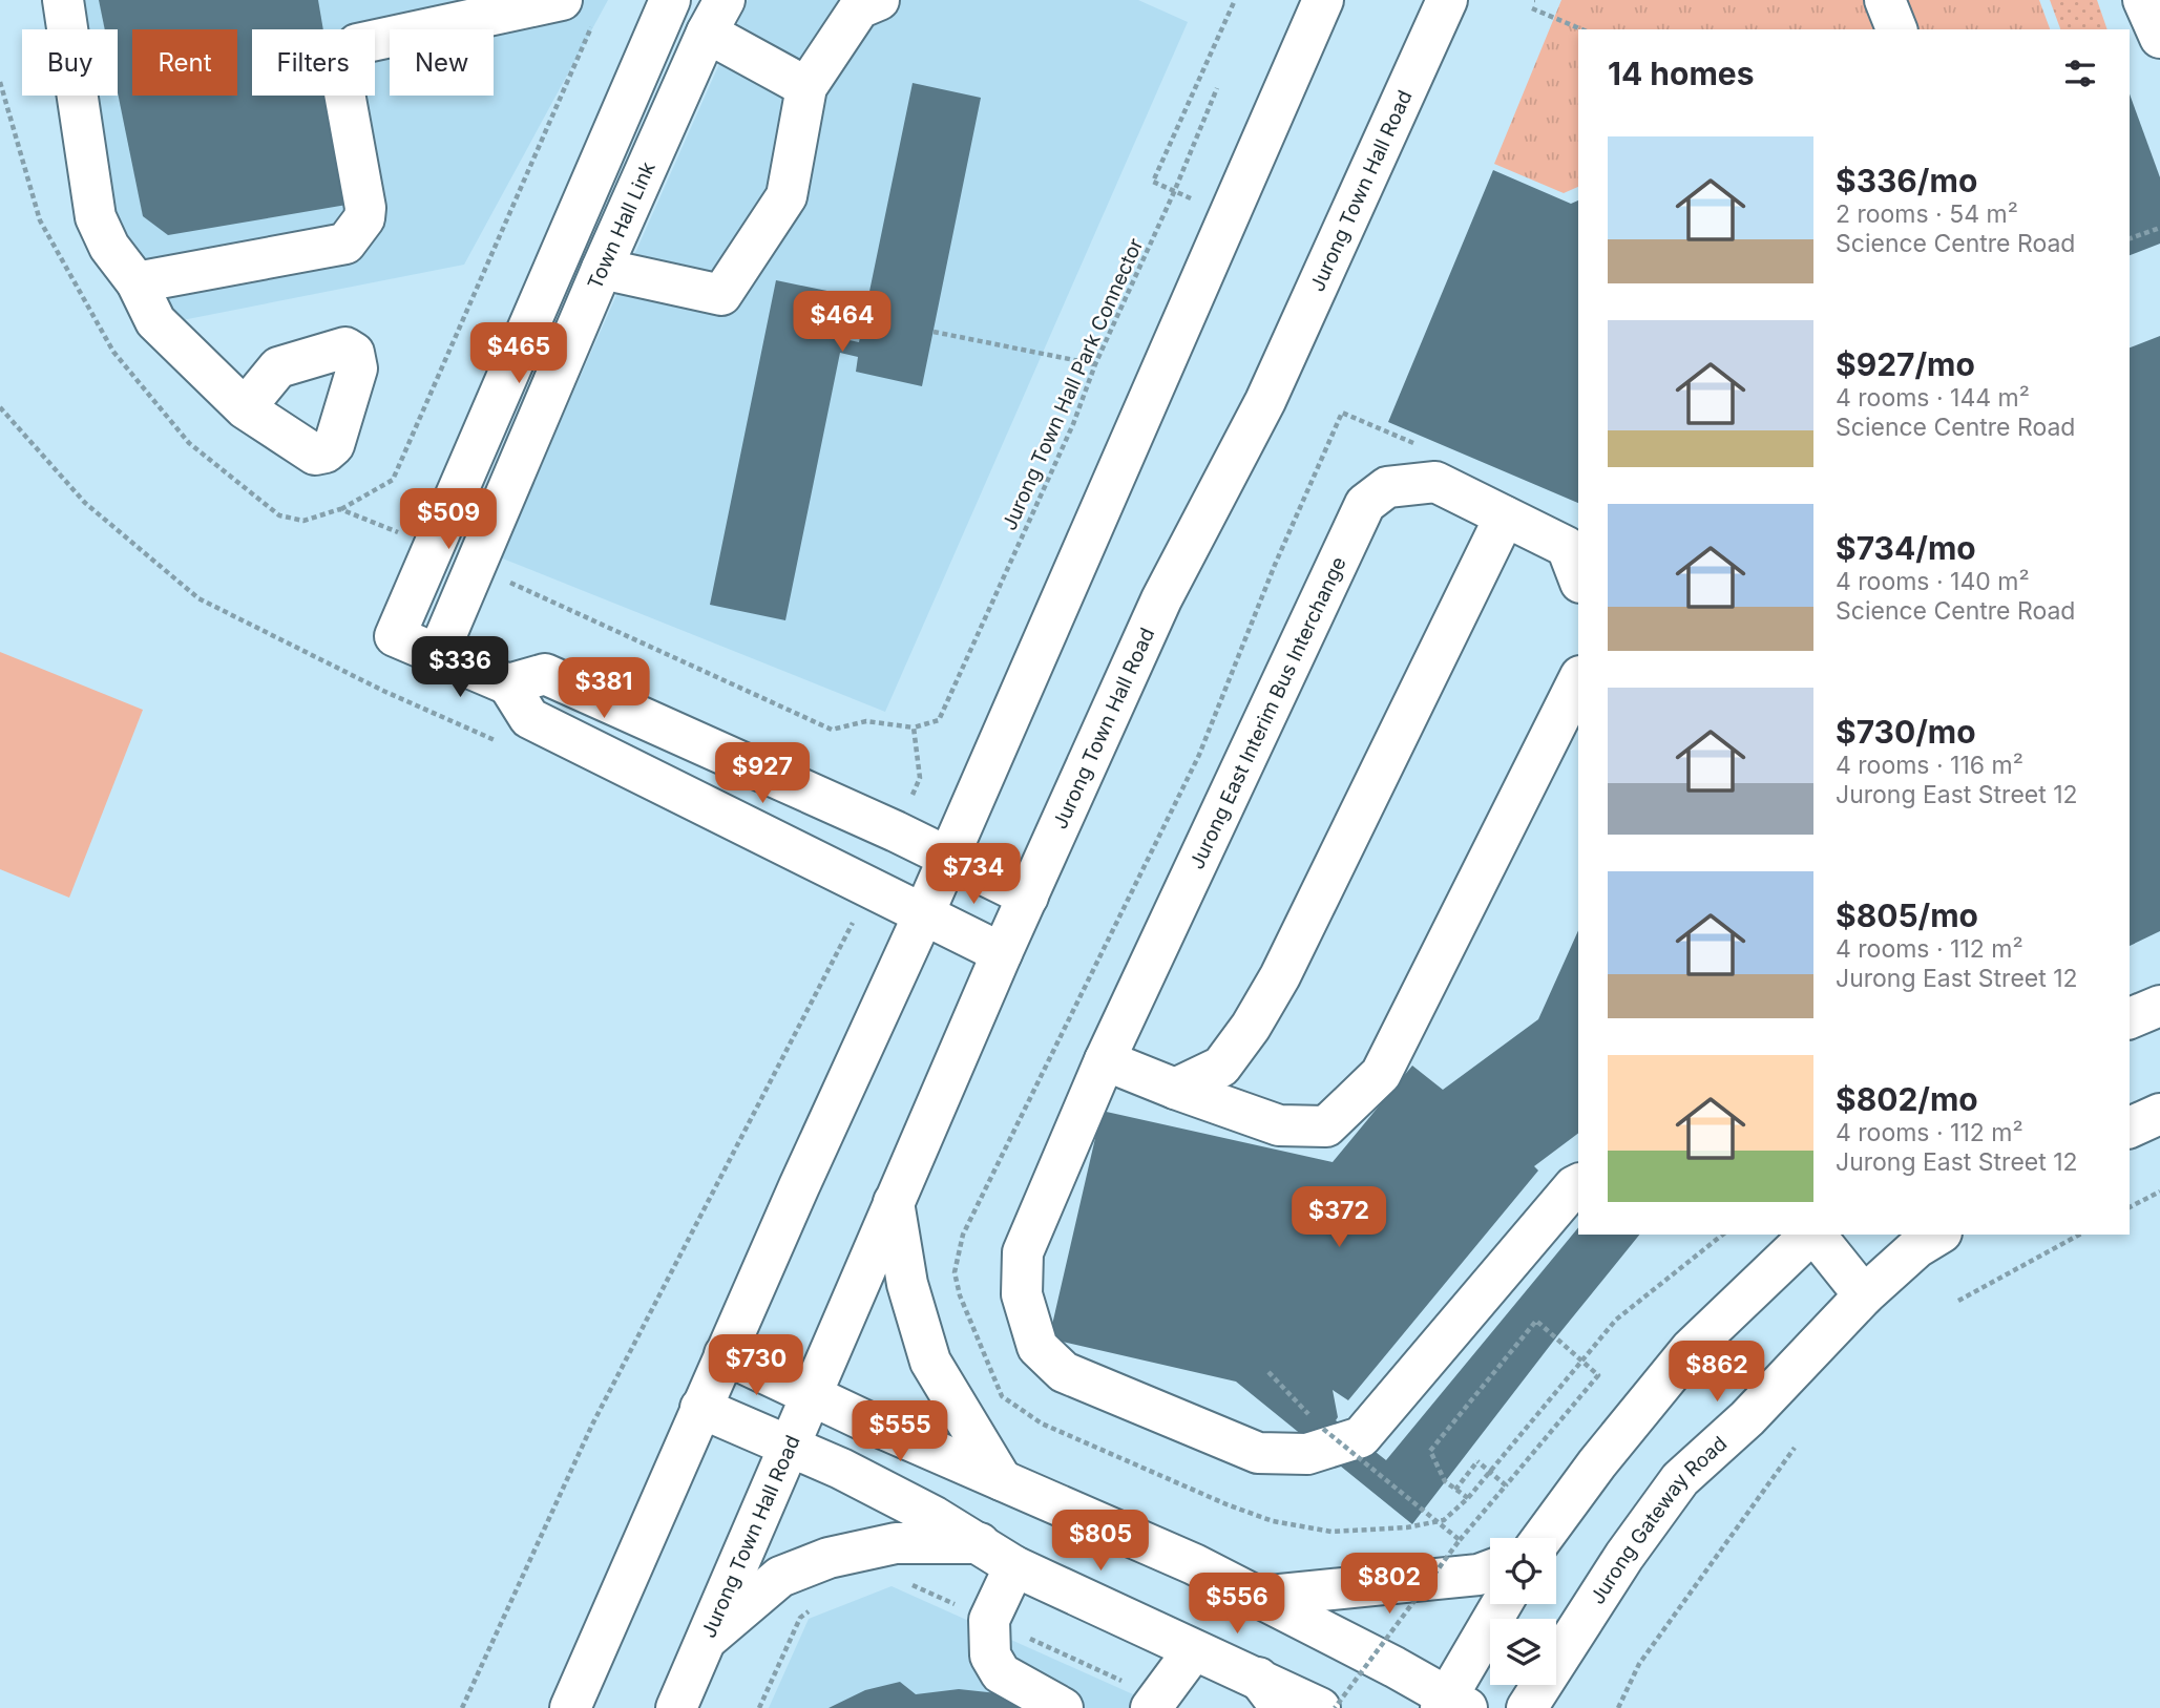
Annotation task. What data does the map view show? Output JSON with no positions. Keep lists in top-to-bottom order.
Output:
{
  "streets": {
    "main road": [
      "Jurong Town Hall Road",
      "Town Hall Link",
      "Jurong East Interim Bus Interchange",
      "Jurong Gateway Road"
    ],
    "path": ["Jurong Town Hall Park Connector"]
  },
  "page": {
    "chip": [
      "Buy",
      "Rent",
      "Filters",
      "New"
    ],
    "heading": "14 homes",
    "list": [
      {
        "name": "$336/mo",
        "note": "2 rooms · 54 m² · Science Centre Road"
      },
      {
        "name": "$927/mo",
        "note": "4 rooms · 144 m² · Science Centre Road"
      },
      {
        "name": "$734/mo",
        "note": "4 rooms · 140 m² · Science Centre Road"
      },
      {
        "name": "$730/mo",
        "note": "4 rooms · 116 m² · Jurong East Street 12"
      },
      {
        "name": "$805/mo",
        "note": "4 rooms · 112 m² · Jurong East Street 12"
      },
      {
        "name": "$802/mo",
        "note": "4 rooms · 112 m² · Jurong East Street 12"
      }
    ],
    "price": [
      "$464",
      "$465",
      "$509",
      "$336",
      "$381",
      "$927",
      "$734",
      "$372",
      "$730",
      "$862",
      "$555",
      "$805",
      "$802",
      "$556"
    ]
  }
}
